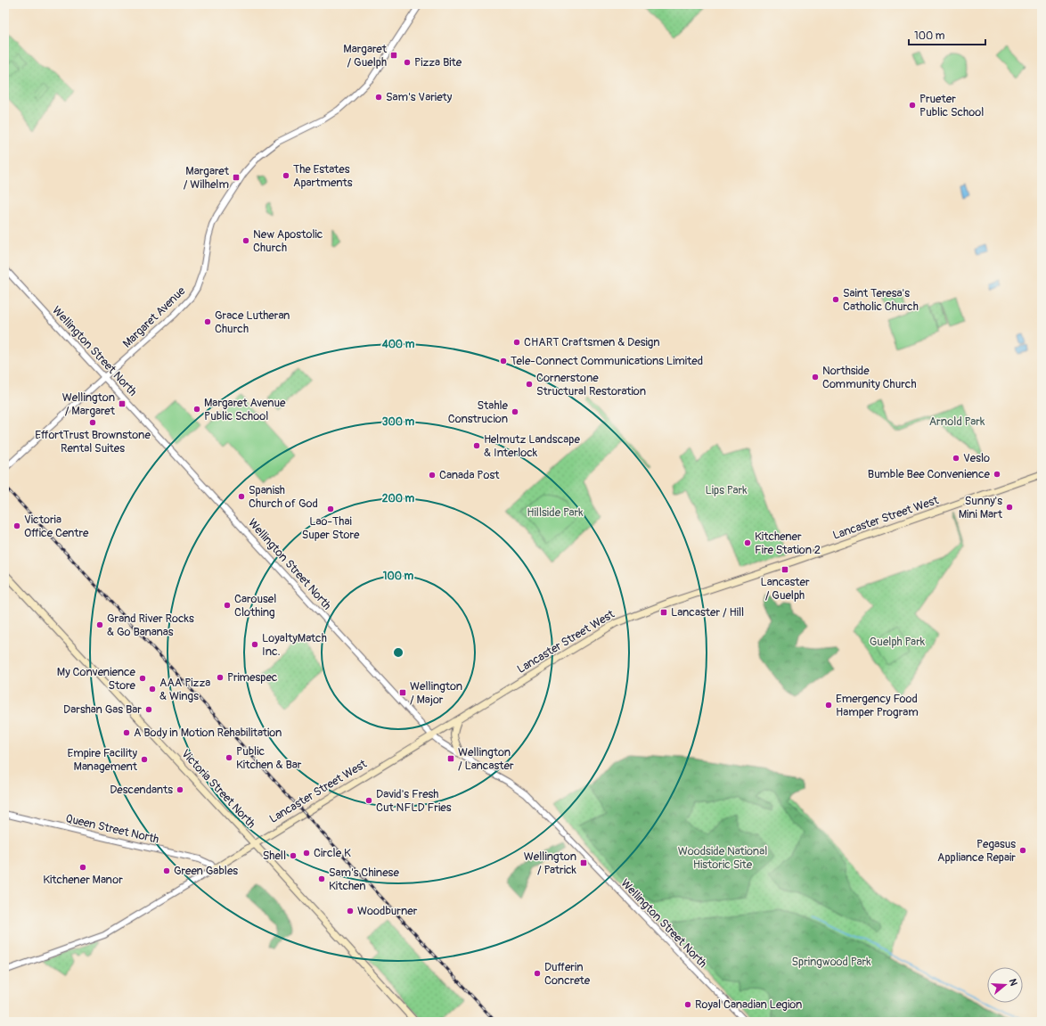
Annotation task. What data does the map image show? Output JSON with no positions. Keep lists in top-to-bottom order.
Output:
{
  "streets": {
    "main road": ["Lancaster Street West", "Victoria Street North"],
    "street": ["Margaret Avenue", "Wellington Street North", "Queen Street North"]
  },
  "crossings": [
    ["Margaret Avenue", "Wellington Street North"],
    ["Wellington Street North", "Lancaster Street West"],
    ["Lancaster Street West", "Victoria Street North"],
    ["Lancaster Street West", "Queen Street North"]
  ],
  "parks": [
    "Arnold Park",
    "Lips Park",
    "Hillside Park",
    "Guelph Park",
    "Woodside National Historic Site",
    "Springwood Park"
  ],
  "places": {
    "transit": [
      "Margaret / Guelph",
      "Margaret / Wilhelm",
      "Wellington / Margaret",
      "Lancaster / Guelph",
      "Lancaster / Hill",
      "Wellington / Major",
      "Wellington / Lancaster",
      "Wellington / Patrick"
    ],
    "other": [
      "Pizza Bite",
      "Sam's Variety",
      "Prueter Public School",
      "The Estates Apartments",
      "New Apostolic Church",
      "Saint Teresa's Catholic Church",
      "Grace Lutheran Church",
      "CHART Craftsmen & Design",
      "Tele-Connect Communications Limited",
      "Northside Community Church",
      "Cornerstone Structural Restoration",
      "Margaret Avenue Public School",
      "Stahle Construcion",
      "EffortTrust Brownstone Rental Suites",
      "Helmutz Landscape & Interlock",
      "Veslo",
      "Bumble Bee Convenience",
      "Canada Post",
      "Spanish Church of God",
      "Sunny's Mini Mart",
      "Lao-Thai Super Store",
      "Victoria Office Centre",
      "Kitchener Fire Station 2",
      "Carousel Clothing",
      "Grand River Rocks & Go Bananas",
      "LoyaltyMatch Inc.",
      "Primespec",
      "My Convenience Store",
      "AAA Pizza & Wings",
      "Emergency Food Hamper Program",
      "Darshan Gas Bar",
      "A Body in Motion Rehabilitation",
      "Public Kitchen & Bar",
      "Empire Facility Management",
      "Descendants",
      "David's Fresh Cut NFLD Fries",
      "Pegasus Appliance Repair",
      "Circle K",
      "Shell",
      "Kitchener Manor",
      "Green Gables",
      "Sam's Chinese Kitchen",
      "Woodburner",
      "Dufferin Concrete",
      "Royal Canadian Legion"
    ]
  },
  "scale_bar": "100 m",
  "north": "right",
  "rings": [
    "400 m",
    "300 m",
    "200 m",
    "100 m"
  ]
}
